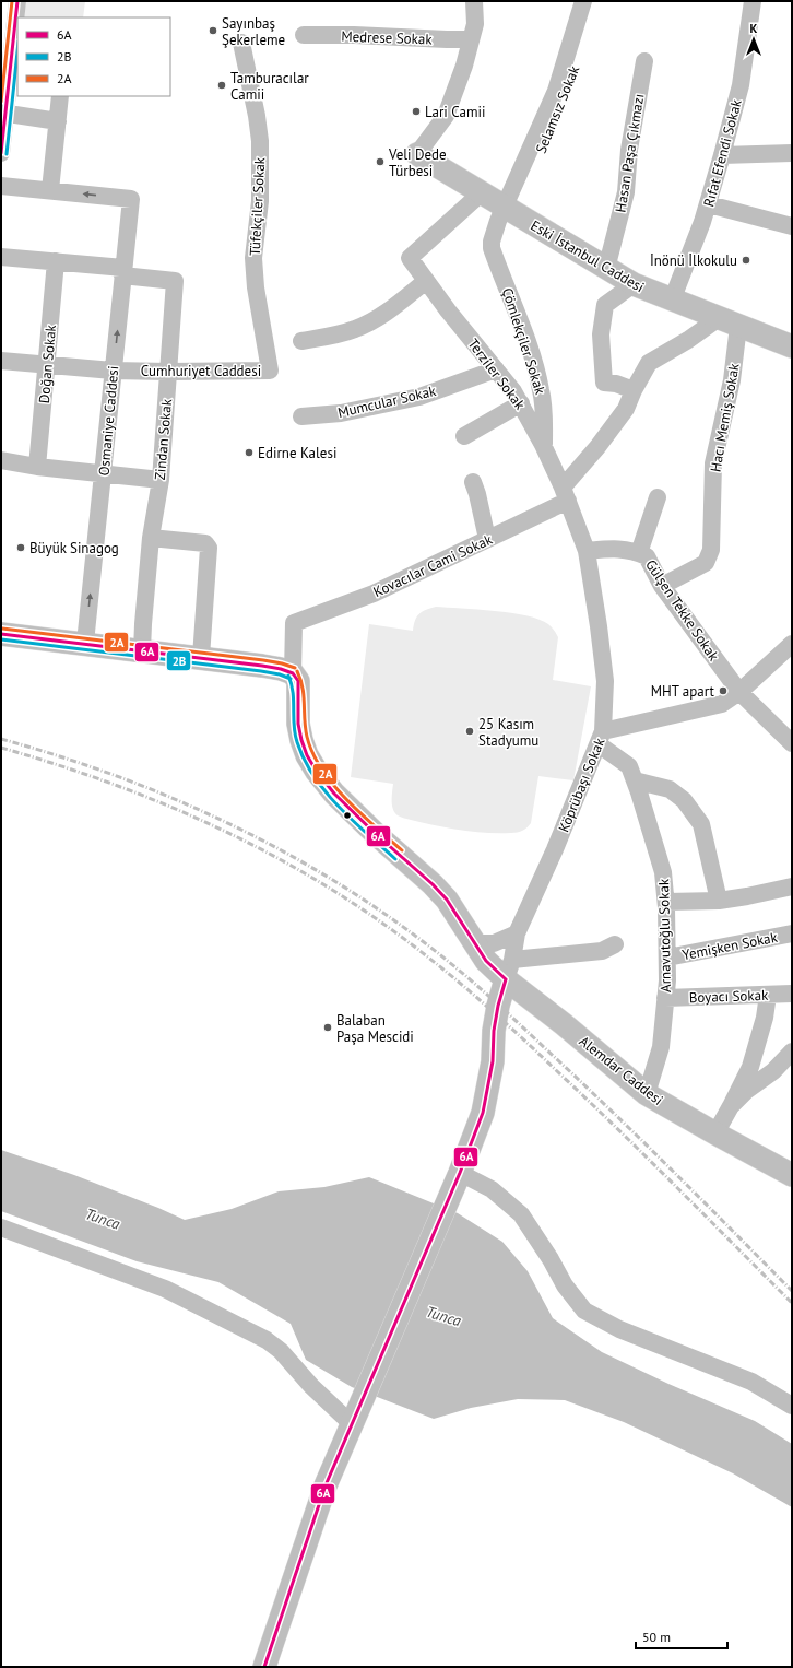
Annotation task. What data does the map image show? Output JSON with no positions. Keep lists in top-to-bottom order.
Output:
{
  "streets": {
    "main road": ["Eski İstanbul Caddesi", "Alemdar Caddesi"],
    "street": [
      "Medrese Sokak",
      "Selamsız Sokak",
      "Hasan Paşa Çıkmazı",
      "Rıfat Efendi Sokak",
      "Tüfekçiler Sokak",
      "Çömlekçiler Sokak",
      "Doğan Sokak",
      "Cumhuriyet Caddesi",
      "Terziler Sokak",
      "Mumcular Sokak",
      "Hacı Memiş Sokak",
      "Osmaniye Caddesi",
      "Zindan Sokak",
      "Kovacılar Cami Sokak",
      "Gülşen Tekke Sokak",
      "Köprübaşı Sokak",
      "Arnavutoğlu Sokak",
      "Yemişken Sokak",
      "Boyacı Sokak"
    ]
  },
  "crossings": [
    ["Selamsız Sokak", "Eski İstanbul Caddesi"],
    ["Selamsız Sokak", "Çömlekçiler Sokak"],
    ["Hasan Paşa Çıkmazı", "Eski İstanbul Caddesi"],
    ["Rıfat Efendi Sokak", "Eski İstanbul Caddesi"],
    ["Tüfekçiler Sokak", "Cumhuriyet Caddesi"],
    ["Eski İstanbul Caddesi", "Çömlekçiler Sokak"],
    ["Eski İstanbul Caddesi", "Terziler Sokak"],
    ["Eski İstanbul Caddesi", "Hacı Memiş Sokak"],
    ["Çömlekçiler Sokak", "Terziler Sokak"],
    ["Doğan Sokak", "Cumhuriyet Caddesi"],
    ["Cumhuriyet Caddesi", "Osmaniye Caddesi"],
    ["Cumhuriyet Caddesi", "Zindan Sokak"],
    ["Terziler Sokak", "Mumcular Sokak"],
    ["Terziler Sokak", "Kovacılar Cami Sokak"],
    ["Terziler Sokak", "Köprübaşı Sokak"],
    ["Hacı Memiş Sokak", "Gülşen Tekke Sokak"],
    ["Osmaniye Caddesi", "Zindan Sokak"],
    ["Kovacılar Cami Sokak", "Köprübaşı Sokak"],
    ["Kovacılar Cami Sokak", "Alemdar Caddesi"],
    ["Gülşen Tekke Sokak", "Köprübaşı Sokak"],
    ["Köprübaşı Sokak", "Arnavutoğlu Sokak"],
    ["Köprübaşı Sokak", "Alemdar Caddesi"],
    ["Arnavutoğlu Sokak", "Yemişken Sokak"],
    ["Arnavutoğlu Sokak", "Boyacı Sokak"],
    ["Arnavutoğlu Sokak", "Alemdar Caddesi"]
  ],
  "one_way": ["Osmaniye Caddesi"],
  "water": ["Tunca"],
  "places": [
    "Sayınbaş Şekerleme",
    "Tamburacılar Camii",
    "Lari Camii",
    "Veli Dede Türbesi",
    "İnönü İlkokulu",
    "Edirne Kalesi",
    "Büyük Sinagog",
    "MHT apart",
    "25 Kasım Stadyumu",
    "Balaban Paşa Mescidi"
  ],
  "lines": ["transit line 6A", "transit line 2A", "transit line 2B"],
  "legend": ["6A", "2B", "2A"],
  "scale_bar": "50 m",
  "north": "top"
}
